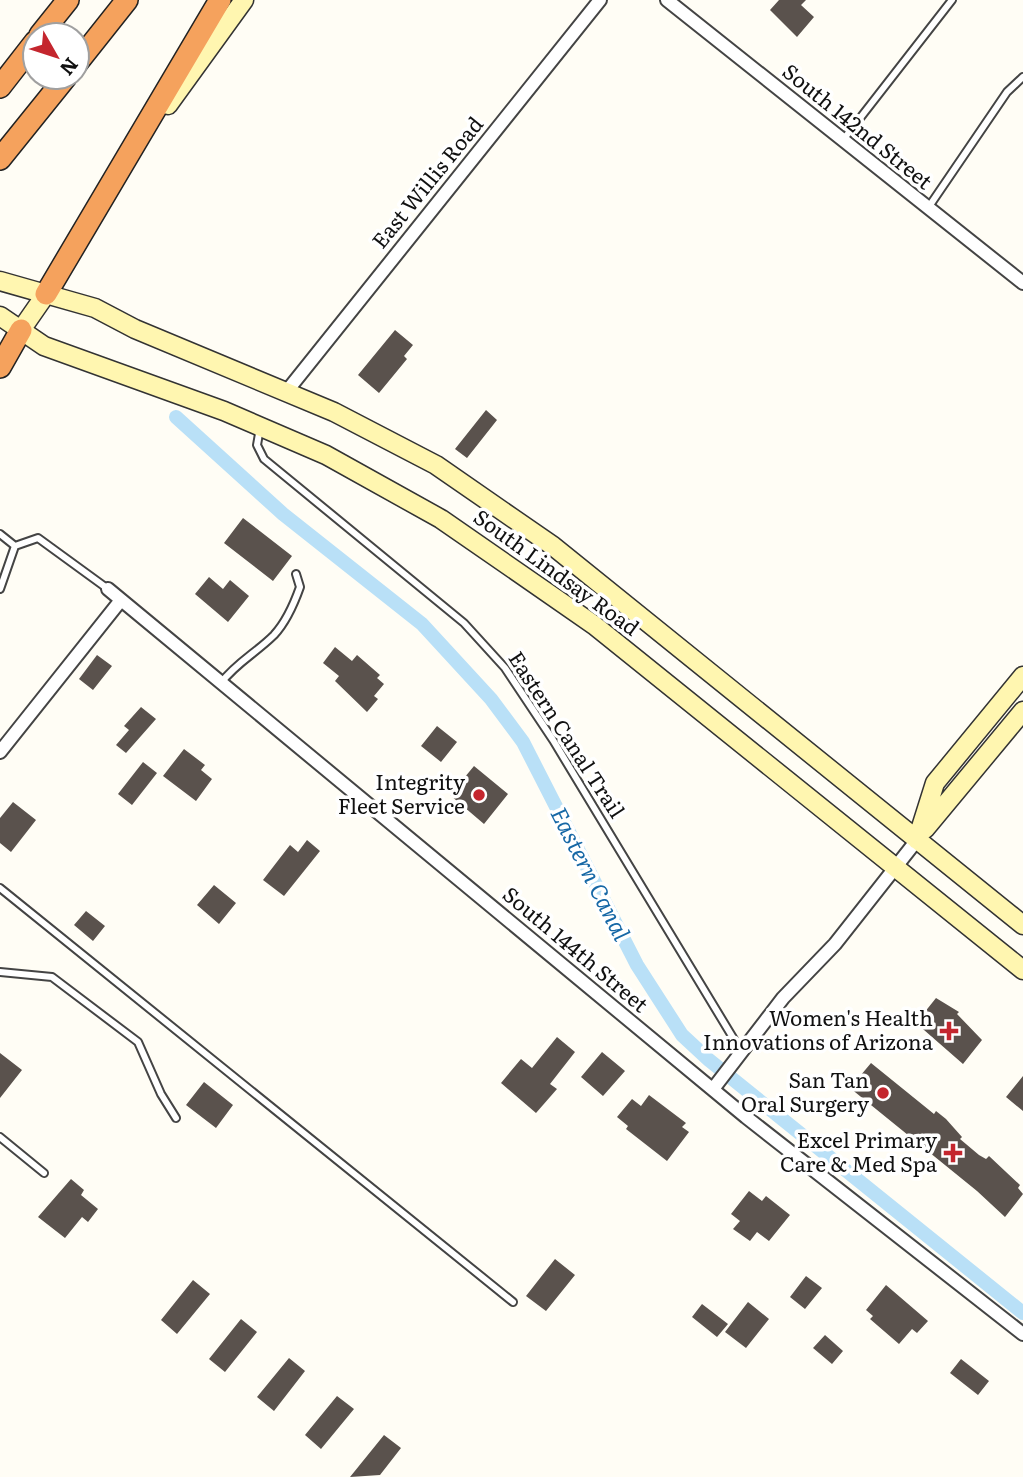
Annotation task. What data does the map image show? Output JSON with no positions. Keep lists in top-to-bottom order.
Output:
{
  "streets": {
    "main road": ["South Lindsay Road"],
    "street": ["South 142nd Street", "East Willis Road", "South 144th Street"],
    "lane": ["Eastern Canal Trail"]
  },
  "crossings": [
    ["East Willis Road", "South Lindsay Road"],
    ["South Lindsay Road", "Eastern Canal Trail"]
  ],
  "water": ["Eastern Canal"],
  "places": {
    "other": ["Integrity Fleet Service", "San Tan Oral Surgery"],
    "health": ["Women's Health Innovations of Arizona", "Excel Primary Care & Med Spa"]
  },
  "north": "bottom right"
}
